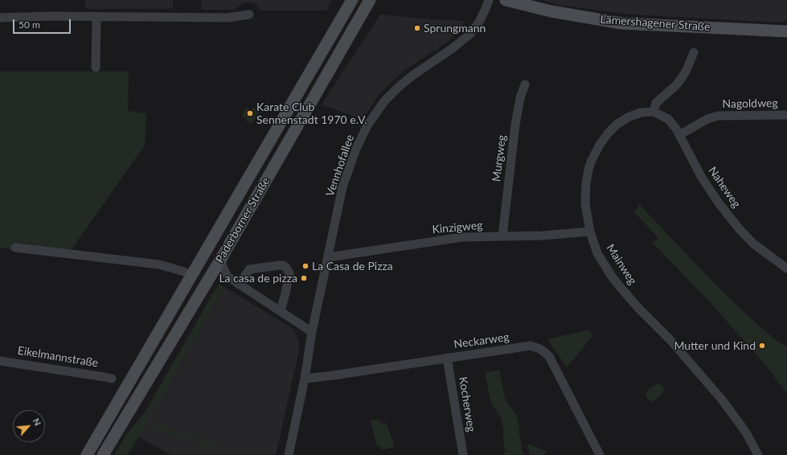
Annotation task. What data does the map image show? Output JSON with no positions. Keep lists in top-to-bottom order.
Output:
{
  "streets": {
    "main road": ["Lämershagener Straße", "Paderborner Straße"],
    "street": [
      "Nagoldweg",
      "Murgweg",
      "Vennhofallee",
      "Naheweg",
      "Kinzigweg",
      "Mainweg",
      "Neckarweg",
      "Eikelmannstraße",
      "Kocherweg"
    ]
  },
  "crossings": [
    ["Nagoldweg", "Naheweg"],
    ["Murgweg", "Kinzigweg"],
    ["Vennhofallee", "Kinzigweg"],
    ["Vennhofallee", "Neckarweg"],
    ["Naheweg", "Mainweg"],
    ["Kinzigweg", "Mainweg"],
    ["Neckarweg", "Kocherweg"]
  ],
  "places": [
    "Sprungmann",
    "Karate Club Sennenstadt 1970 e.V.",
    "La Casa de Pizza",
    "La casa de pizza",
    "Mutter und Kind"
  ],
  "scale_bar": "50 m",
  "north": "top right"
}
